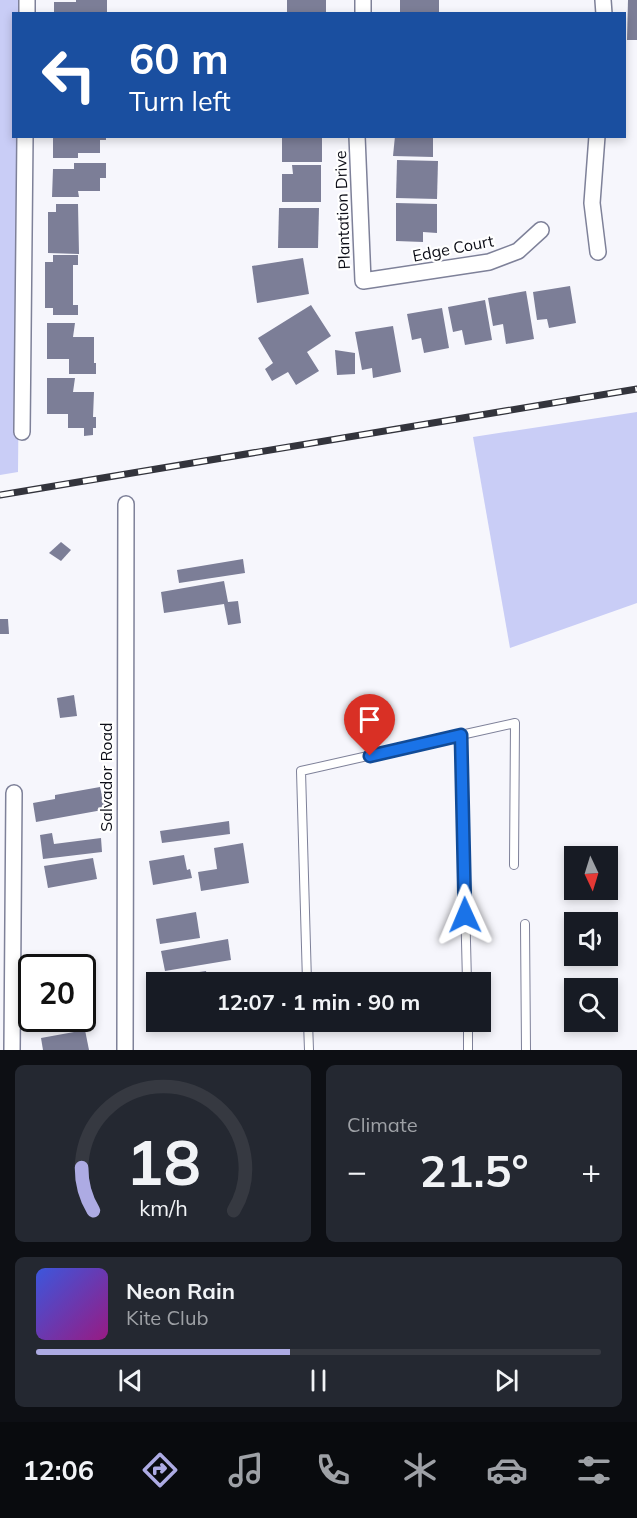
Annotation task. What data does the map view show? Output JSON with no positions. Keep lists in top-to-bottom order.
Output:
{
  "streets": {
    "street": ["Plantation Drive", "Edge Court", "Salvador Road"]
  },
  "crossings": [
    ["Plantation Drive", "Edge Court"]
  ],
  "north": "bottom",
  "page": {
    "turn": ["60 m", "Turn left"],
    "limit": "20",
    "trip": "12:07 · 1 min · 90 m",
    "tile": "Climate",
    "heat": ["−", "21.5°", "+"],
    "song": ["Neon Rain", "Kite Club"],
    "tabs": "12:06",
    "gauge": ["18", "km/h"]
  }
}
